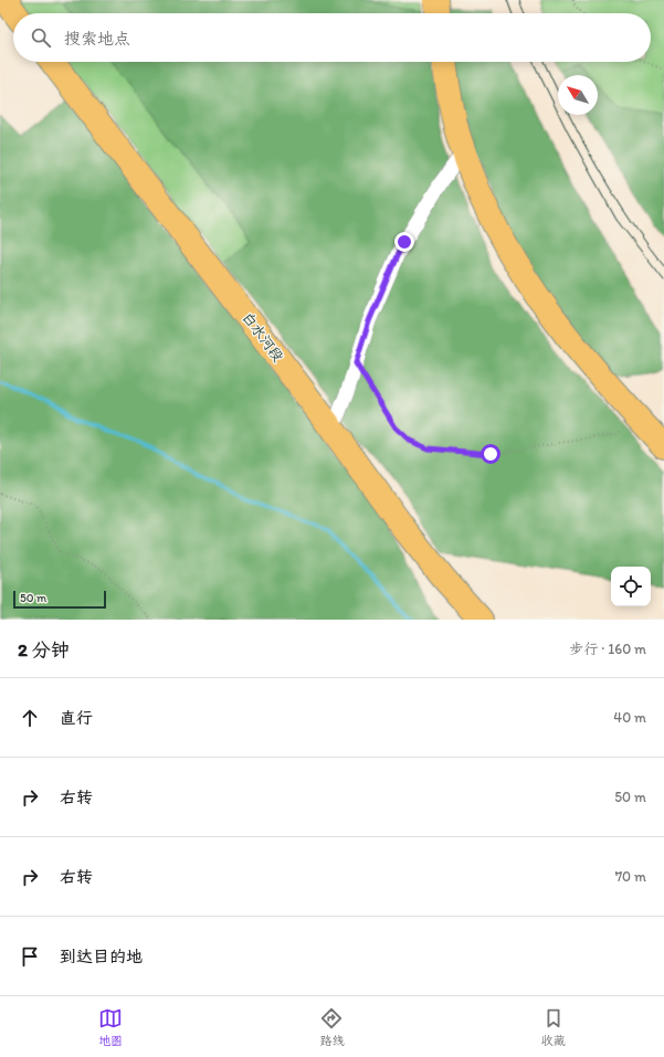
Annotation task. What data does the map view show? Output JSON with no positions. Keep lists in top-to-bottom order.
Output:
{
  "streets": {
    "highway": ["白水河段"]
  },
  "scale_bar": "50 m",
  "north": "top left",
  "page": {
    "search": "搜索地点",
    "scale": "50 m",
    "heading": ["2 分钟", "步行 · 160 m"],
    "list": [
      ["直行", "40 m"],
      ["右转", "50 m"],
      ["右转", "70 m"],
      "到达目的地"
    ],
    "nav": ["地图", "路线", "收藏"]
  }
}
